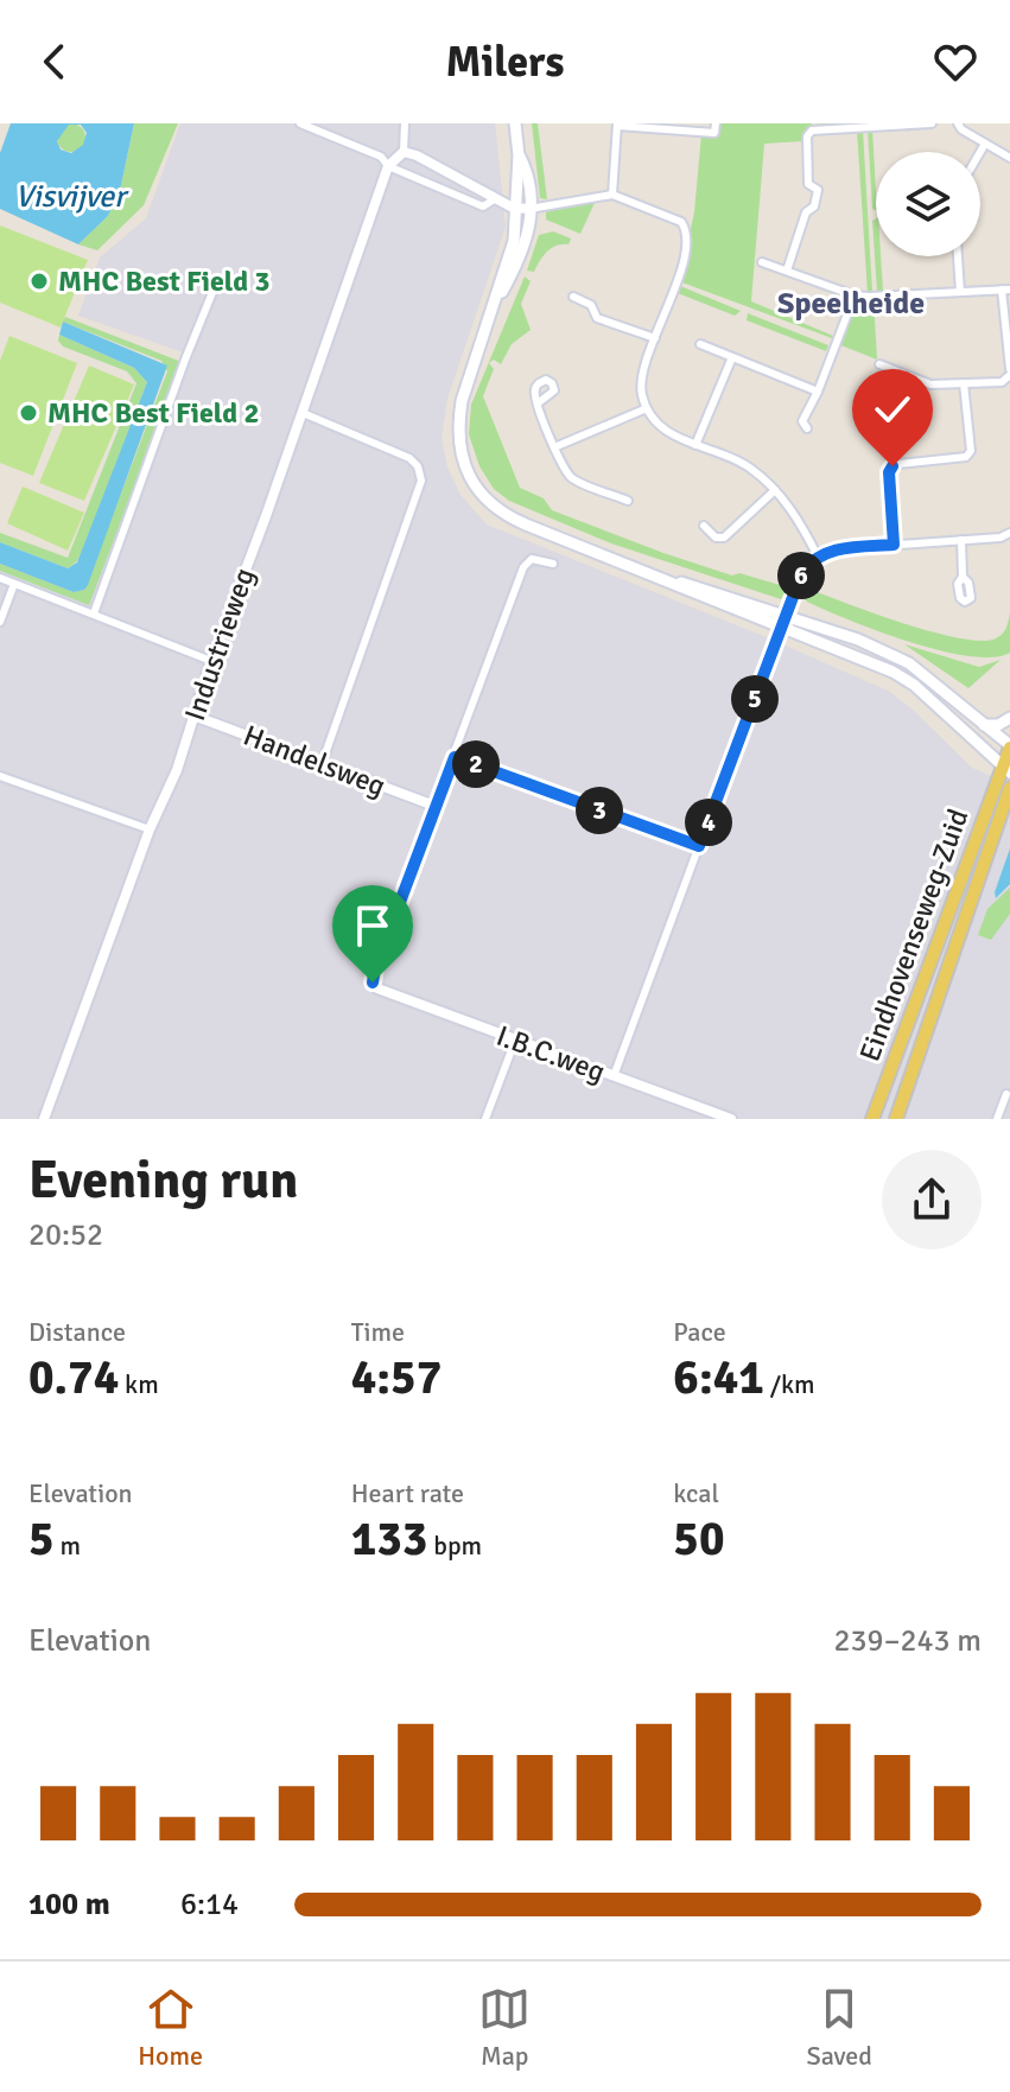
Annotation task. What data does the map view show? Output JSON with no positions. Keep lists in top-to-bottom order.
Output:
{
  "streets": {
    "main road": ["Eindhovenseweg-Zuid"],
    "street": ["Industrieweg", "Handelsweg", "I.B.C.weg"]
  },
  "crossings": [
    ["Industrieweg", "Handelsweg"],
    ["Handelsweg", "I.B.C.weg"]
  ],
  "districts": ["Speelheide"],
  "water": ["Visvijver"],
  "places": ["MHC Best Field 3", "MHC Best Field 2"],
  "page": {
    "header": "Milers",
    "pins": [
      "6",
      "5",
      "2",
      "3",
      "4"
    ],
    "heading": ["Evening run", "20:52"],
    "stats": [
      ["Distance", "0.74 km"],
      ["Time", "4:57"],
      ["Pace", "6:41 /km"],
      ["Elevation", "5 m"],
      ["Heart rate", "133 bpm"],
      ["kcal", "50"]
    ],
    "chart": ["Elevation", "239–243 m"],
    "list": [
      {
        "name": "100 m",
        "note": "6:14"
      }
    ],
    "tabs": ["Home", "Map", "Saved"]
  }
}
